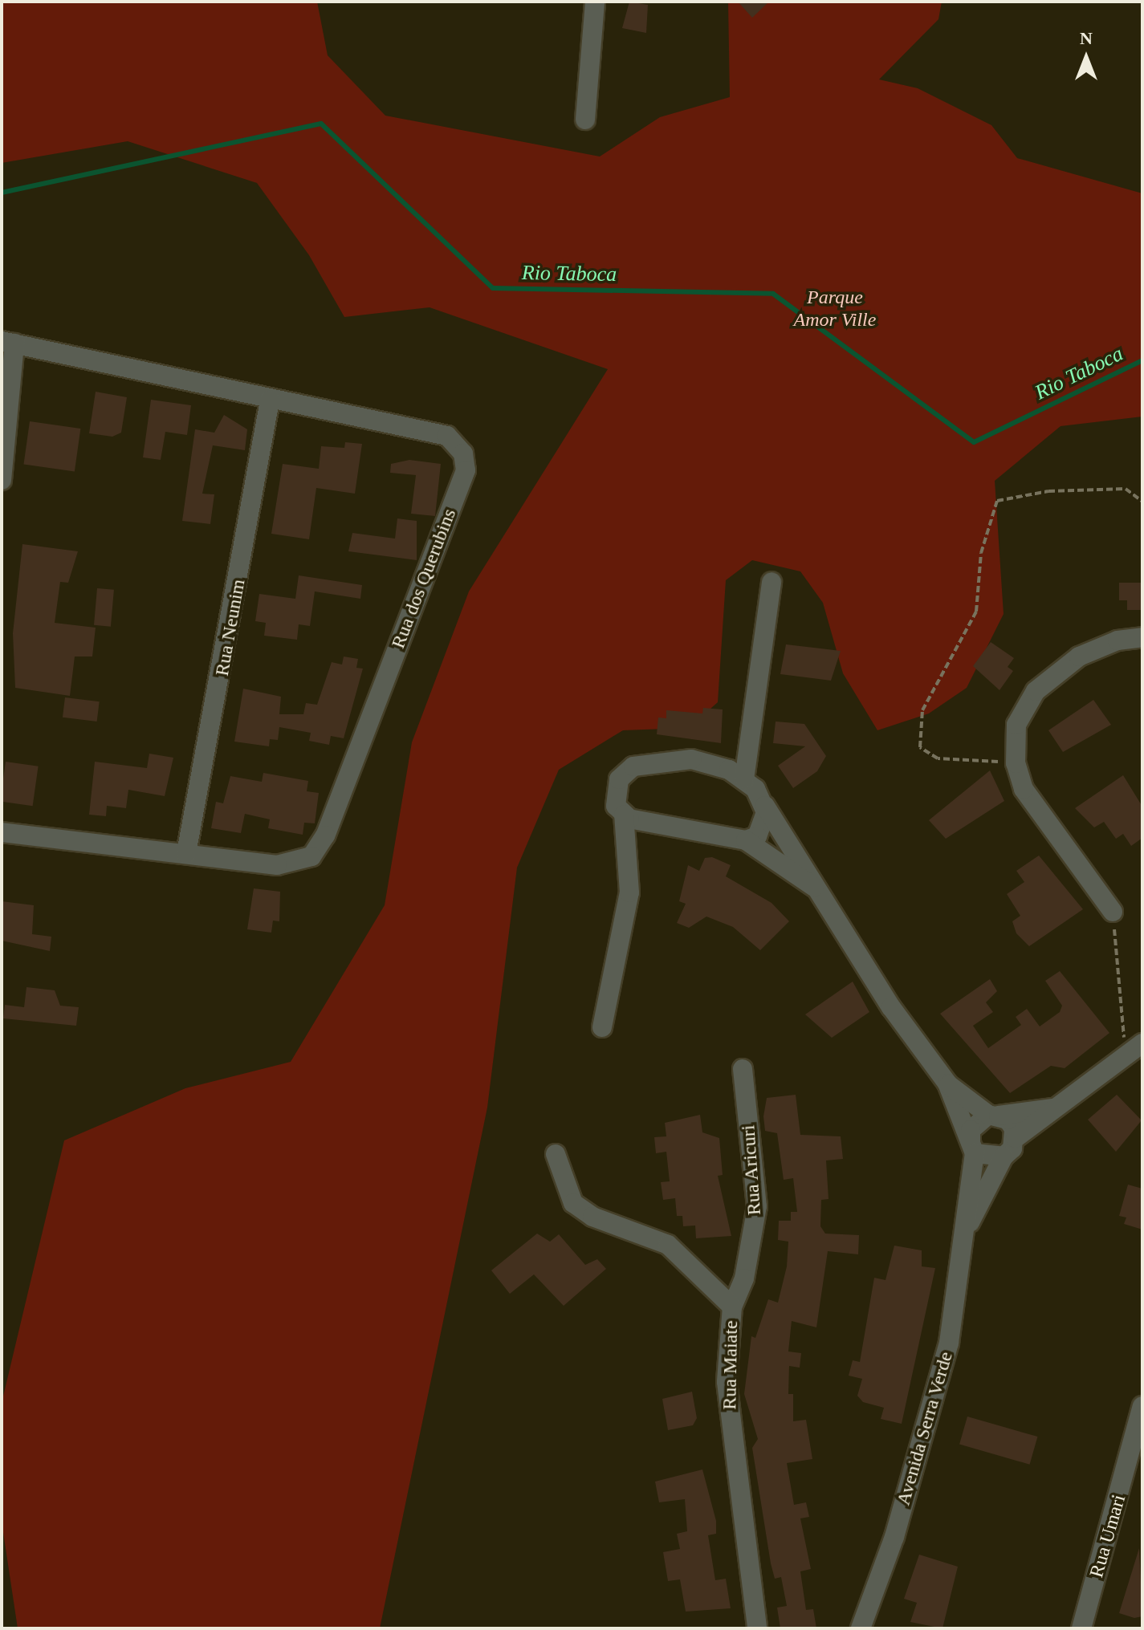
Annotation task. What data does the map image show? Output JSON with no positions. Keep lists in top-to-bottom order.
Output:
{
  "streets": {
    "street": [
      "Rua dos Querubins",
      "Rua Neunim",
      "Rua Aricuri",
      "Rua Maiate",
      "Avenida Serra Verde",
      "Rua Umari"
    ]
  },
  "crossings": [
    ["Rua dos Querubins", "Rua Neunim"],
    ["Rua Aricuri", "Rua Maiate"]
  ],
  "water": ["Rio Taboca"],
  "parks": ["Parque Amor Ville"],
  "north": "top"
}
